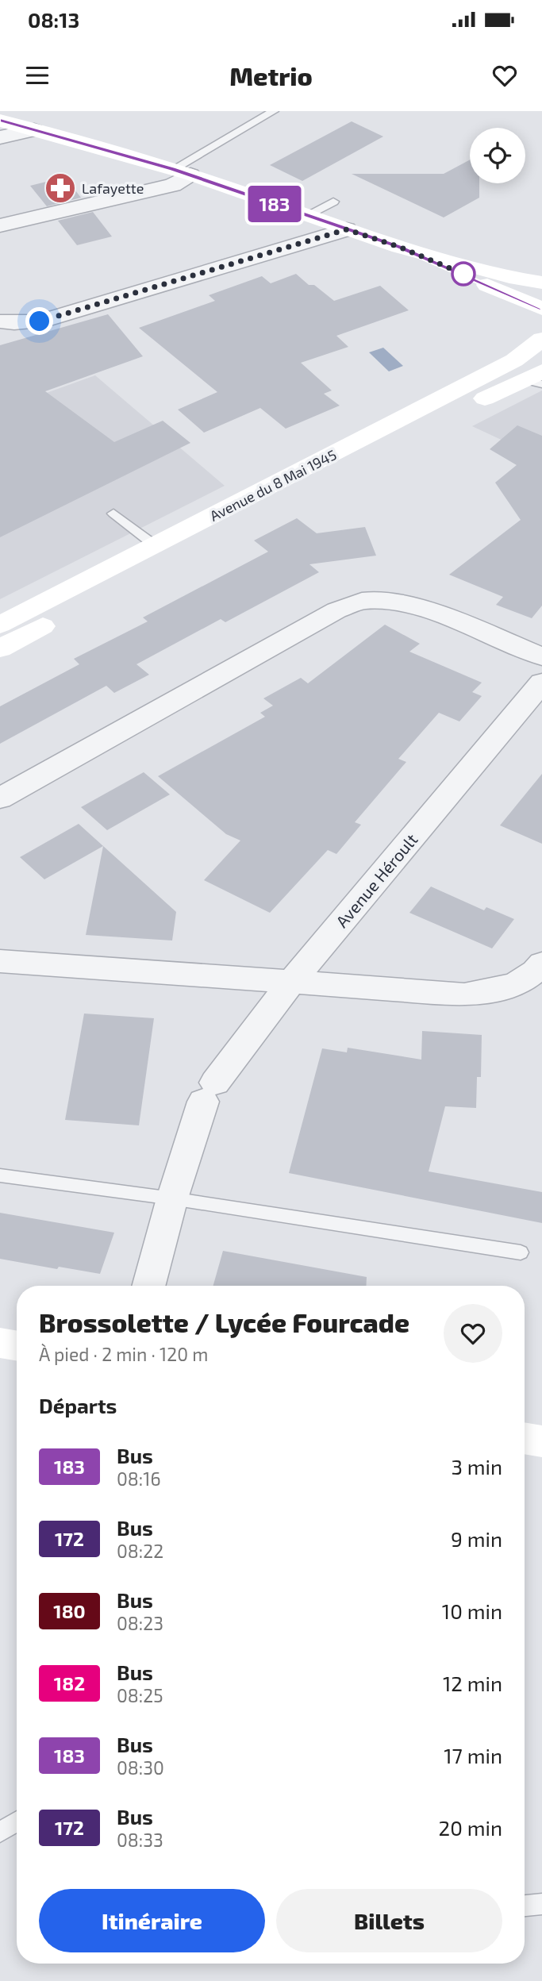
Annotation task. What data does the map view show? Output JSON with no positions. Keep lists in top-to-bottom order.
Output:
{
  "streets": {
    "main road": ["Avenue du 8 Mai 1945"],
    "street": ["Avenue Héroult"]
  },
  "places": {
    "pharmacy": ["Lafayette"]
  },
  "lines": ["bus line 183"],
  "page": {
    "status": "08:13",
    "header": "Metrio",
    "on_map": "183",
    "heading": [
      ["Brossolette / Lycée Fourcade", "À pied · 2 min · 120 m"],
      "Départs"
    ],
    "list": [
      {
        "mark": "183",
        "name": "Bus",
        "note": "08:16",
        "value": "3 min"
      },
      {
        "mark": "172",
        "name": "Bus",
        "note": "08:22",
        "value": "9 min"
      },
      {
        "mark": "180",
        "name": "Bus",
        "note": "08:23",
        "value": "10 min"
      },
      {
        "mark": "182",
        "name": "Bus",
        "note": "08:25",
        "value": "12 min"
      },
      {
        "mark": "183",
        "name": "Bus",
        "note": "08:30",
        "value": "17 min"
      },
      {
        "mark": "172",
        "name": "Bus",
        "note": "08:33",
        "value": "20 min"
      }
    ],
    "buttons": ["Itinéraire", "Billets"]
  }
}
